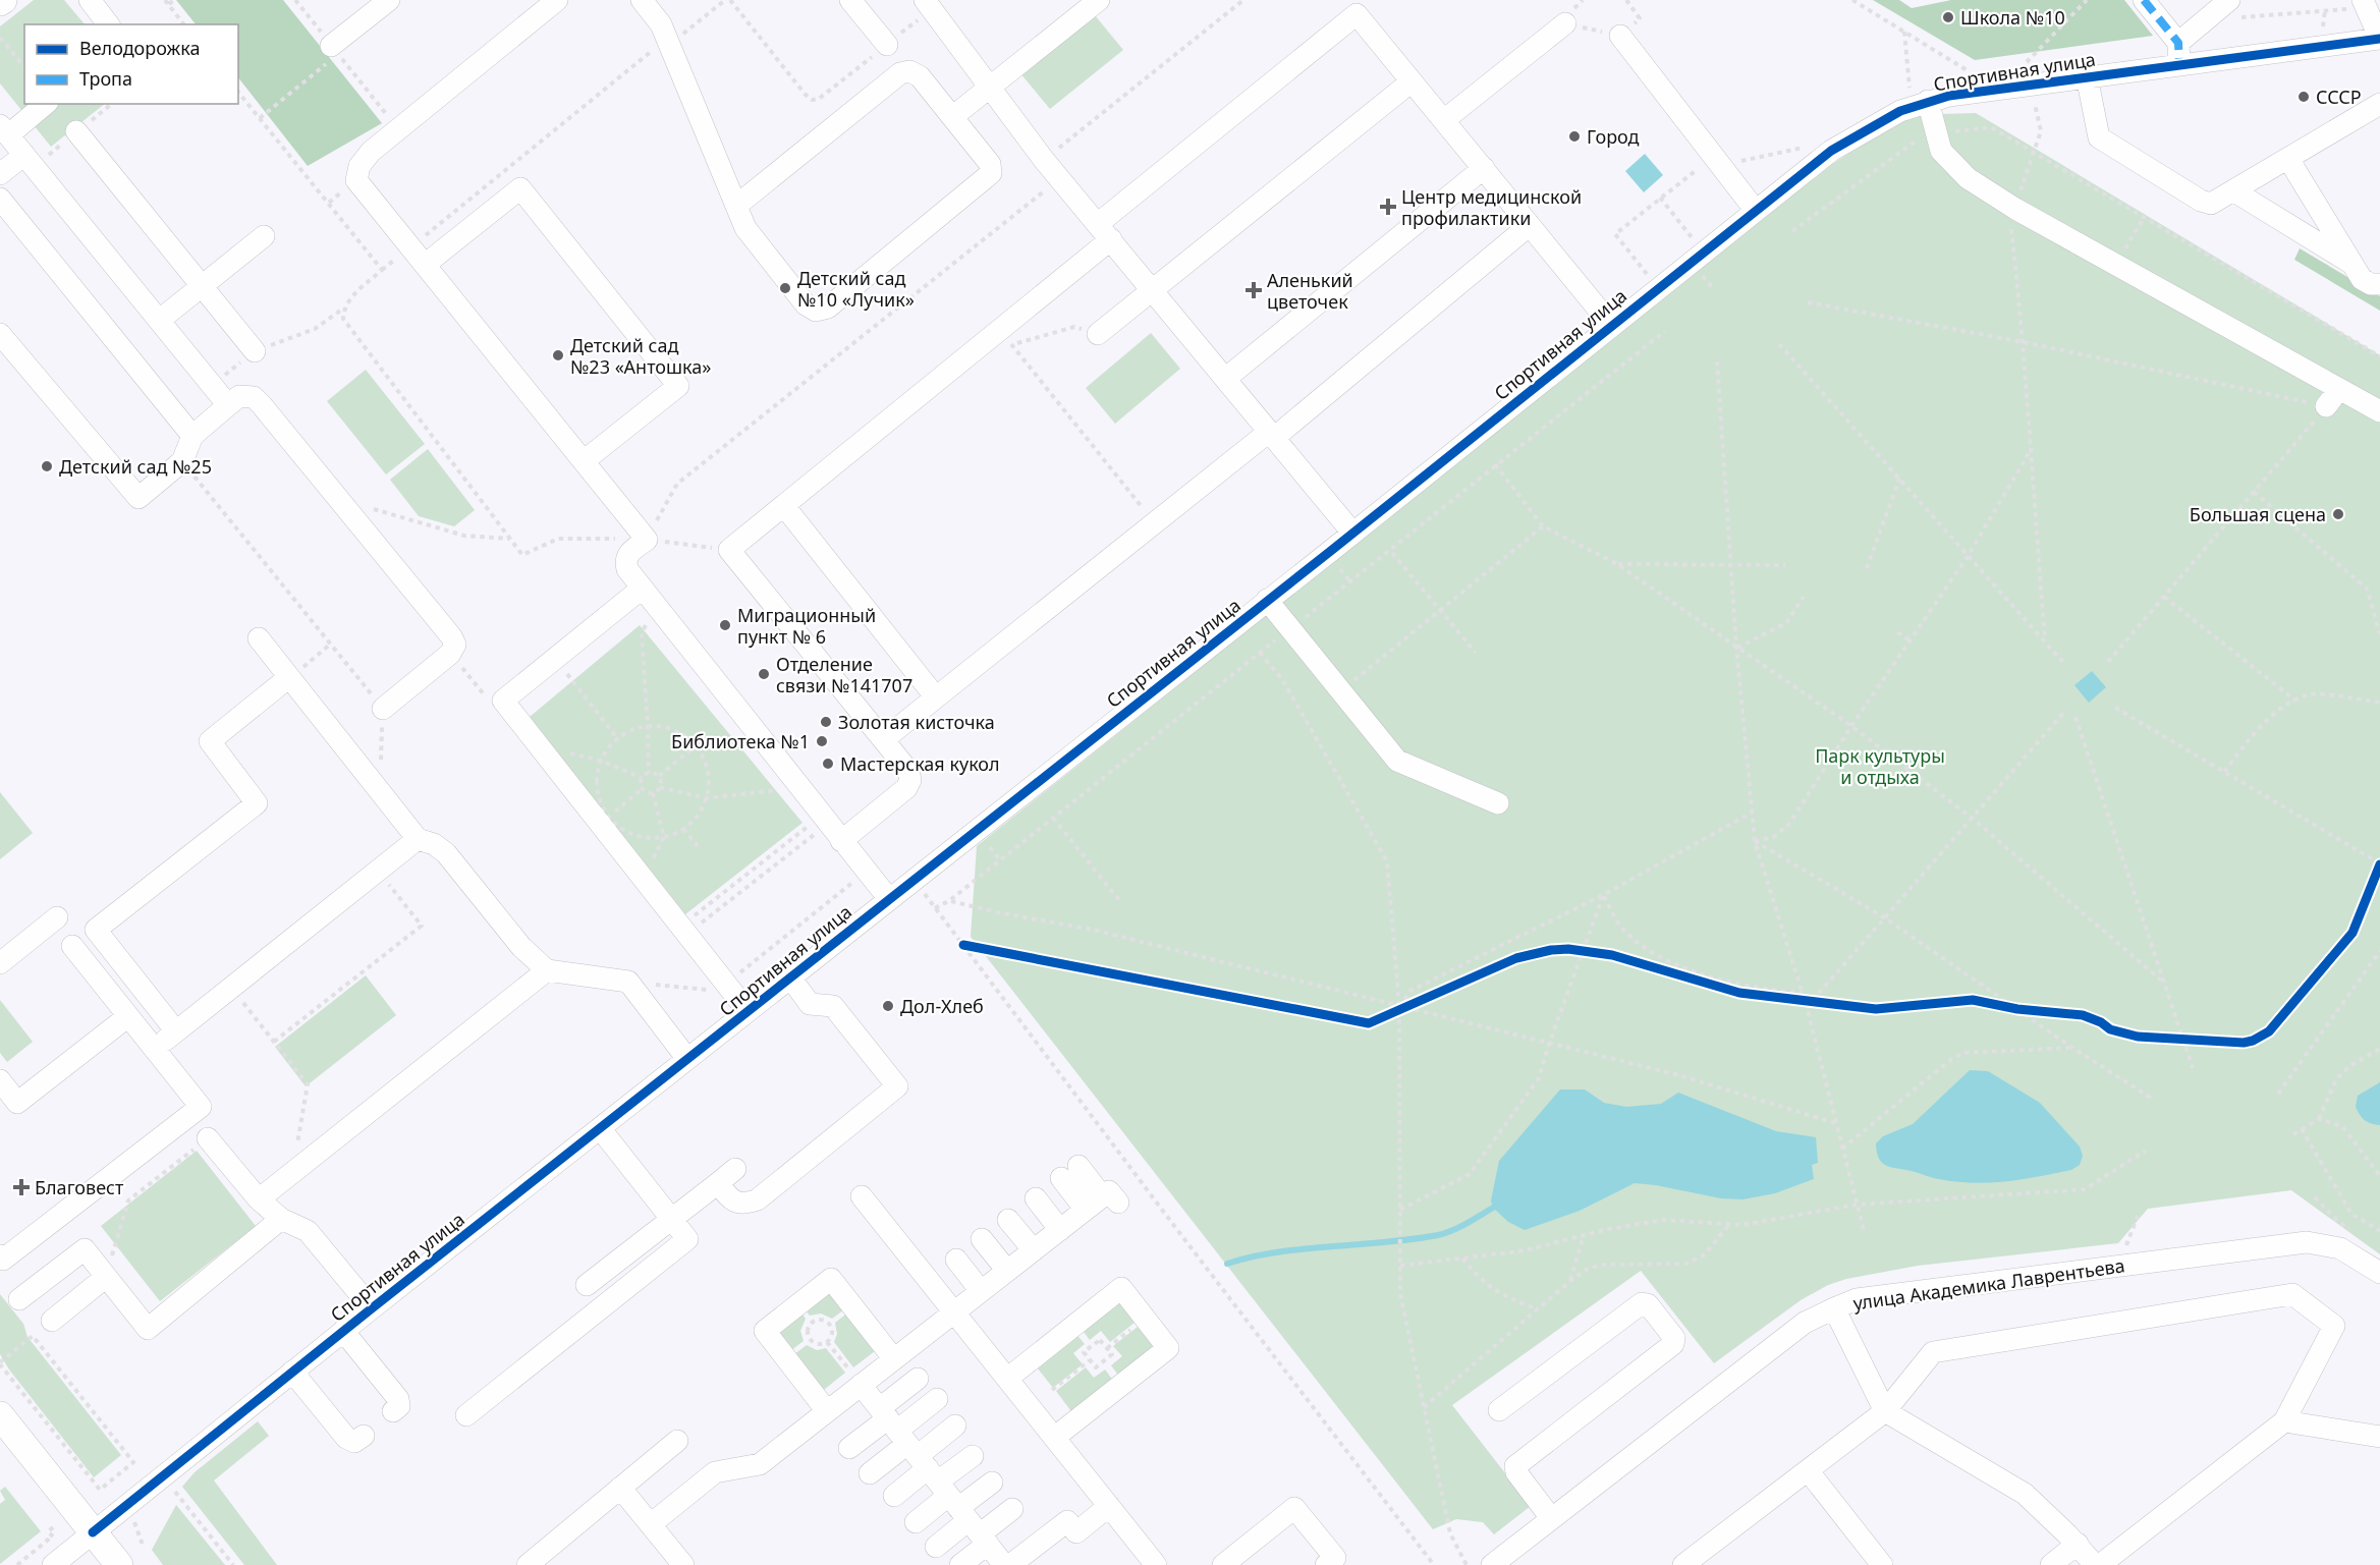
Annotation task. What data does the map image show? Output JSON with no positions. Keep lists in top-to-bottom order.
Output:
{
  "streets": {
    "street": ["Спортивная улица", "улица Академика Лаврентьева"]
  },
  "parks": ["Парк культуры и отдыха"],
  "places": {
    "other": [
      "Школа №10",
      "СССР",
      "Город",
      "Детский сад №10 «Лучик»",
      "Детский сад №23 «Антошка»",
      "Детский сад №25",
      "Большая сцена",
      "Миграционный пункт № 6",
      "Отделение связи №141707",
      "Золотая кисточка",
      "Библиотека №1",
      "Мастерская кукол",
      "Дол-Хлеб"
    ],
    "health": ["Центр медицинской профилактики", "Аленький цветочек", "Благовест"]
  },
  "legend": ["Велодорожка", "Тропа"]
}
